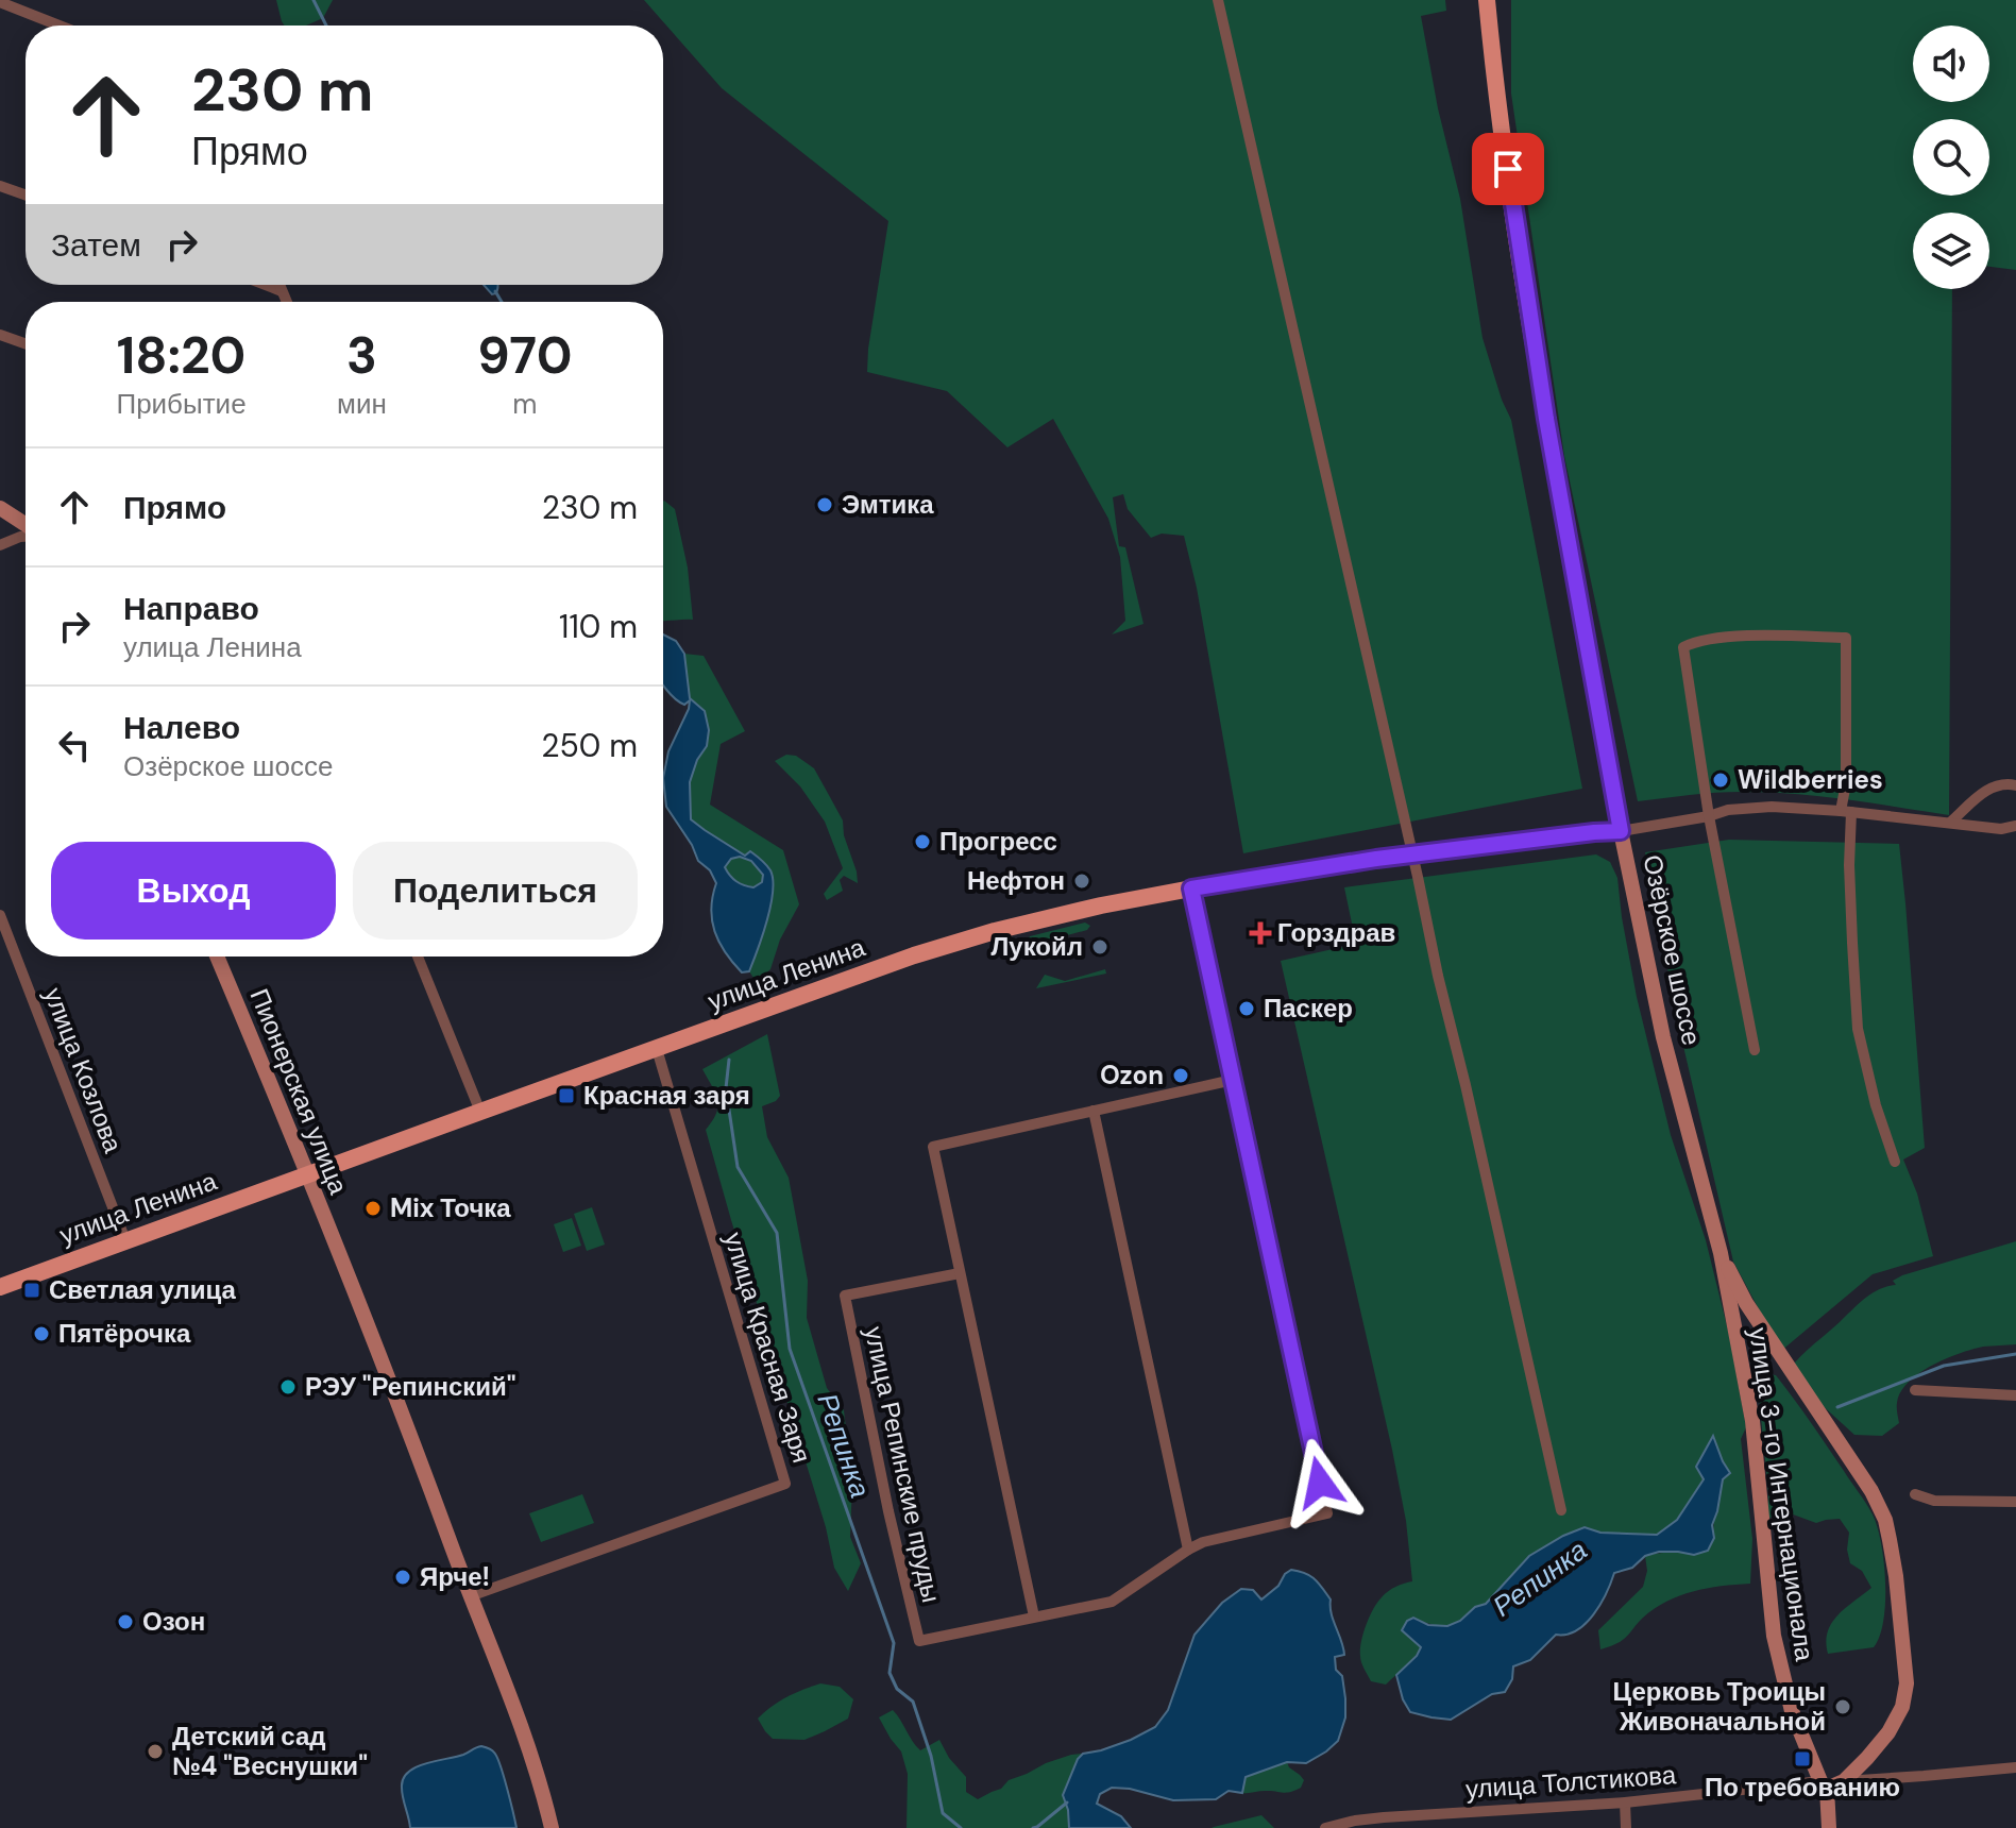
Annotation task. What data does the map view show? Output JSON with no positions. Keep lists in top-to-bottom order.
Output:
{
  "streets": {
    "main road": [
      "Озёрское шоссе",
      "улица Ленина",
      "Пионерская улица",
      "улица 3-го Интернационала"
    ],
    "street": [
      "улица Козлова",
      "улица Красная Заря",
      "улица Репинские пруды",
      "улица Толстикова"
    ]
  },
  "crossings": [
    ["Озёрское шоссе", "улица Ленина"],
    ["Озёрское шоссе", "улица 3-го Интернационала"],
    ["улица Ленина", "улица Козлова"],
    ["улица Ленина", "Пионерская улица"],
    ["улица Ленина", "улица Красная Заря"],
    ["Пионерская улица", "улица Красная Заря"],
    ["улица 3-го Интернационала", "улица Толстикова"]
  ],
  "water": ["Репинка"],
  "places": {
    "other": [
      "Эмтика",
      "Wildberries",
      "Прогресс",
      "Нефтон",
      "Лукойл",
      "Паскер",
      "Ozon",
      "Mix Точка",
      "Пятёрочка",
      "РЭУ \"Репинский\"",
      "Ярче!",
      "Озон",
      "Церковь Троицы Живоначальной",
      "Детский сад №4 \"Веснушки\""
    ],
    "health": ["Горздрав"],
    "transit": ["Красная заря", "Светлая улица", "По требованию"]
  },
  "page": {
    "turn": ["230 m", "Прямо"],
    "then": "Затем",
    "eta": [
      "18:20",
      "Прибытие",
      "3",
      "мин",
      "970",
      "m"
    ],
    "list": [
      {
        "name": "Прямо",
        "value": "230 m"
      },
      {
        "name": "Направо",
        "note": "улица Ленина",
        "value": "110 m"
      },
      {
        "name": "Налево",
        "note": "Озёрское шоссе",
        "value": "250 m"
      }
    ],
    "buttons": ["Выход", "Поделиться"]
  }
}
